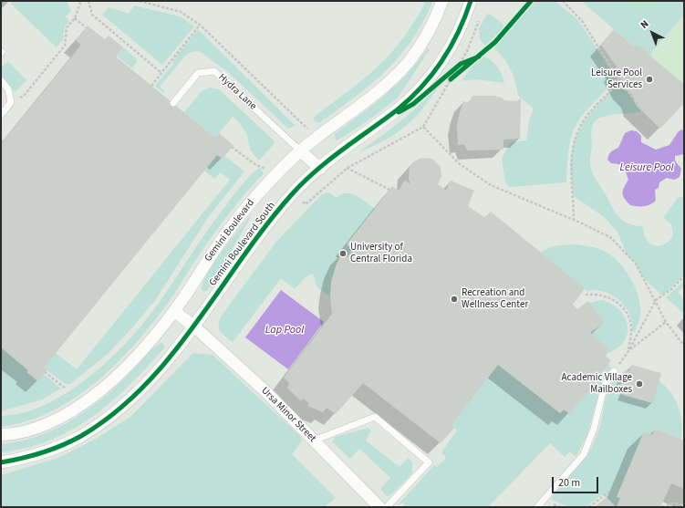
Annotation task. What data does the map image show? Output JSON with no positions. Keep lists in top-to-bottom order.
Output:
{
  "streets": {
    "street": ["Gemini Boulevard", "Gemini Boulevard South", "Ursa Minor Street"],
    "lane": ["Hydra Lane"]
  },
  "crossings": [
    ["Hydra Lane", "Gemini Boulevard"],
    ["Gemini Boulevard", "Ursa Minor Street"],
    ["Gemini Boulevard South", "Ursa Minor Street"]
  ],
  "water": ["Leisure Pool", "Lap Pool"],
  "places": [
    "Leisure Pool Services",
    "University of Central Florida",
    "Recreation and Wellness Center",
    "Academic Village Mailboxes"
  ],
  "scale_bar": "20 m",
  "north": "top left"
}
